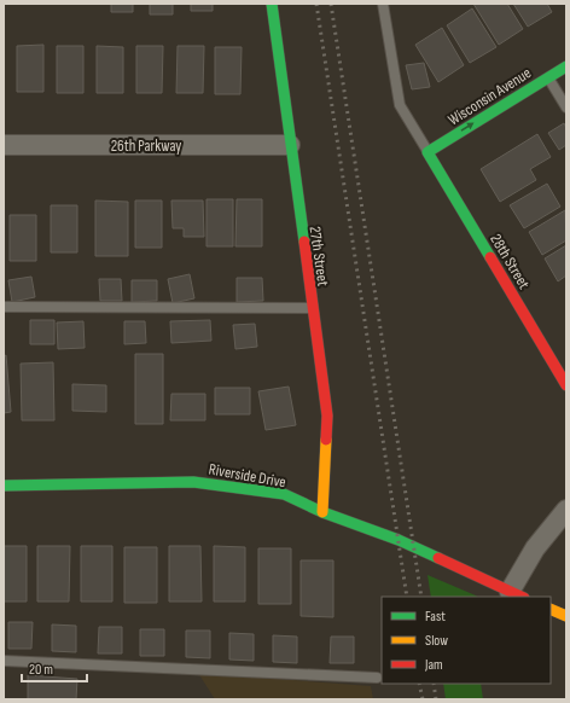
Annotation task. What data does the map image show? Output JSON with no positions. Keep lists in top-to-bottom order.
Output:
{
  "streets": {
    "street": [
      "Wisconsin Avenue",
      "26th Parkway",
      "27th Street",
      "28th Street",
      "Riverside Drive"
    ]
  },
  "crossings": [
    ["Wisconsin Avenue", "28th Street"],
    ["26th Parkway", "27th Street"],
    ["27th Street", "Riverside Drive"]
  ],
  "one_way": ["Wisconsin Avenue"],
  "legend": ["Fast", "Slow", "Jam"],
  "scale_bar": "20 m"
}
